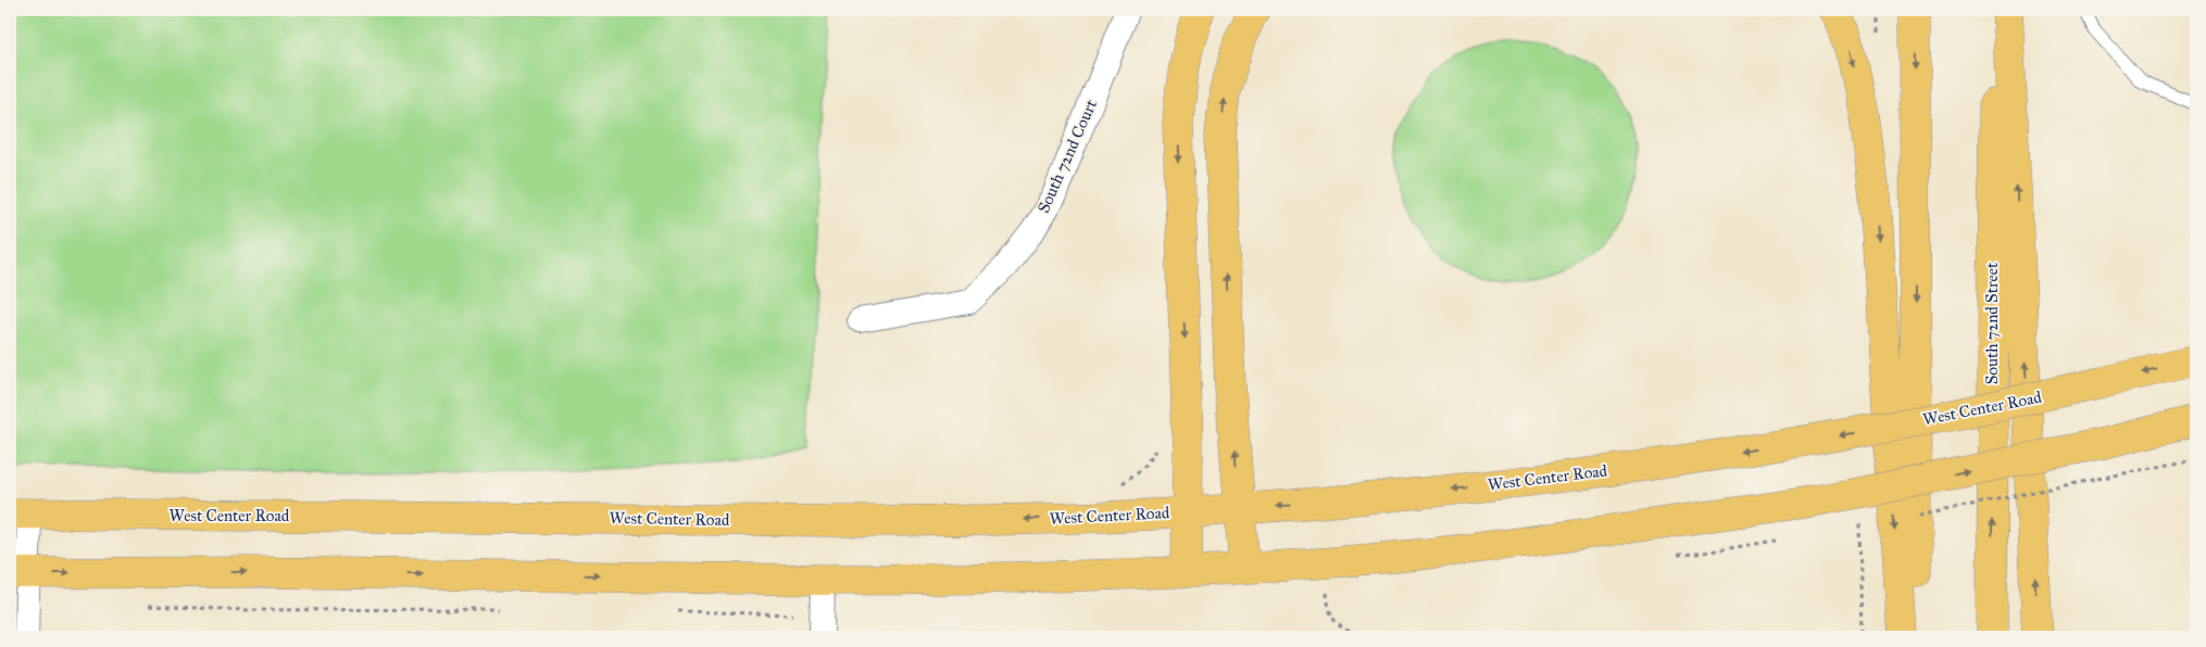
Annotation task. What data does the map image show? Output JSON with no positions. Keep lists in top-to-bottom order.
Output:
{
  "streets": {
    "main road": ["South 72nd Street", "West Center Road"],
    "street": ["South 72nd Court"]
  }
}
